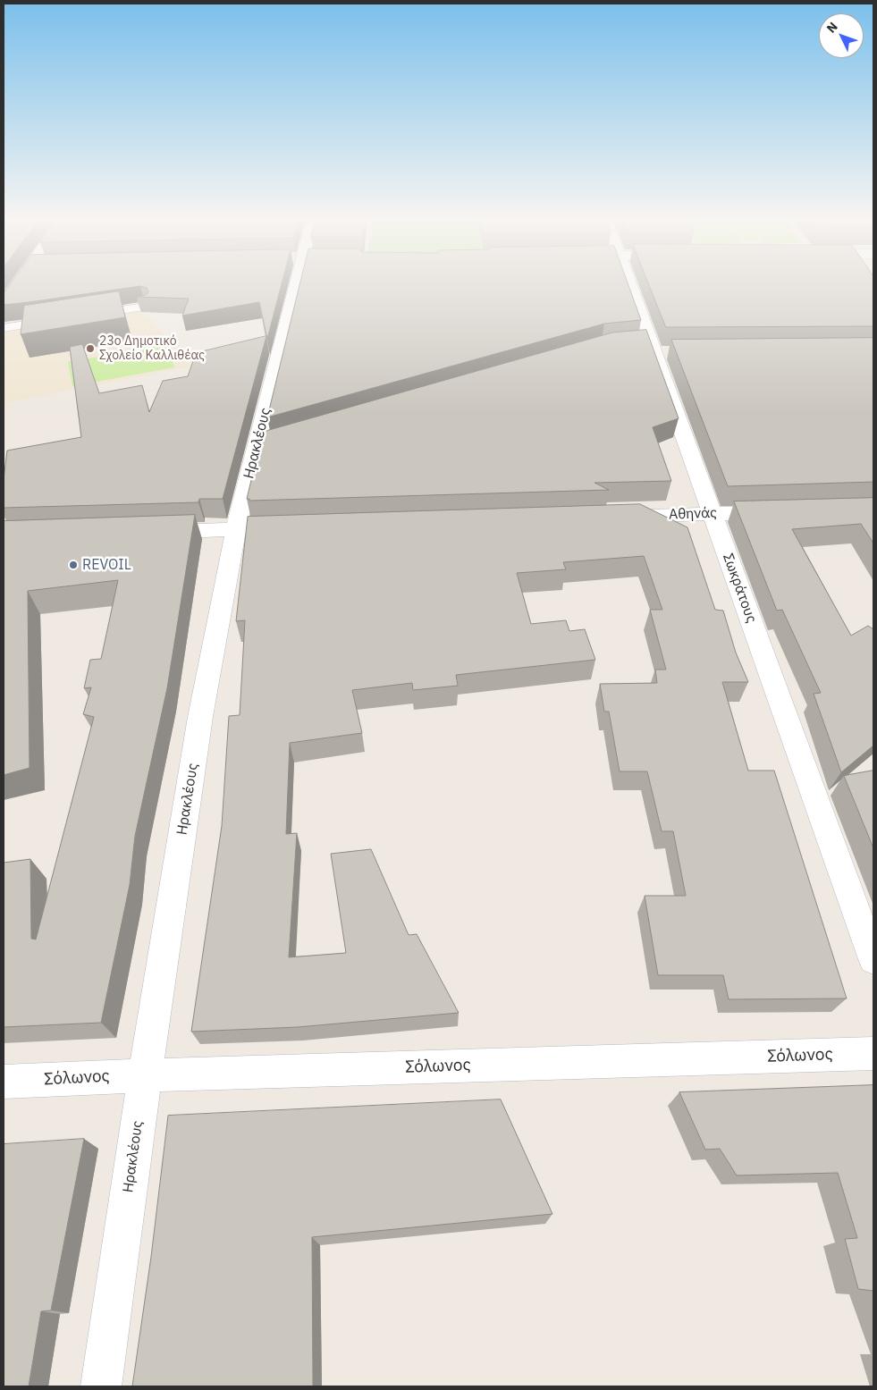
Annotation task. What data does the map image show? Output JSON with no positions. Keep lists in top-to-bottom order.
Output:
{
  "streets": {
    "street": [
      "Ηρακλέους",
      "Αθηνάς",
      "Σωκράτους",
      "Σόλωνος"
    ]
  },
  "crossings": [
    ["Ηρακλέους", "Σόλωνος"],
    ["Αθηνάς", "Σωκράτους"]
  ],
  "places": ["23ο Δημοτικό Σχολείο Καλλιθέας", "REVOIL"],
  "north": "top left"
}
